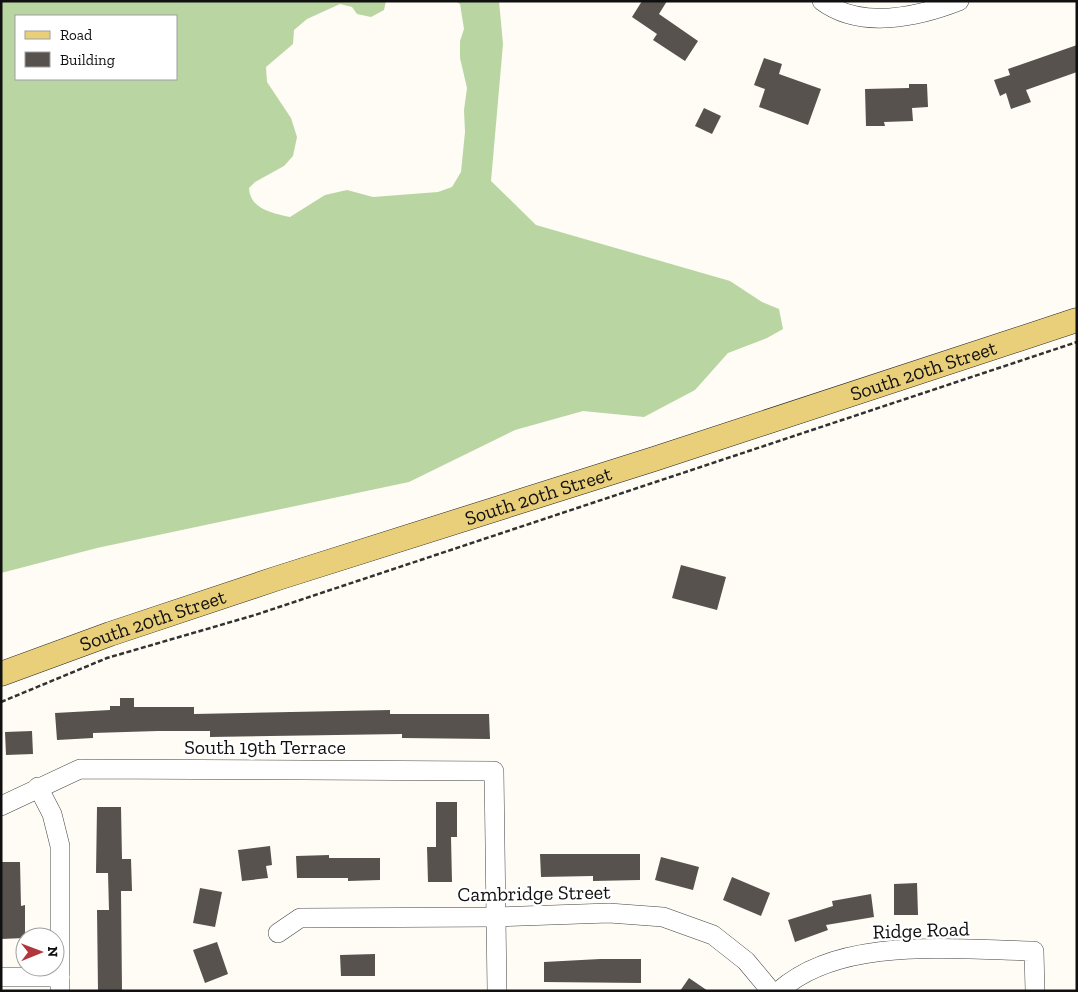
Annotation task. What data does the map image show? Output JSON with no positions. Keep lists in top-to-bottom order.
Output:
{
  "streets": {
    "main road": ["South 20th Street"],
    "street": ["South 19th Terrace", "Cambridge Street", "Ridge Road"]
  },
  "crossings": [
    ["South 19th Terrace", "Cambridge Street"]
  ],
  "legend": ["Road", "Building"],
  "north": "right"
}
